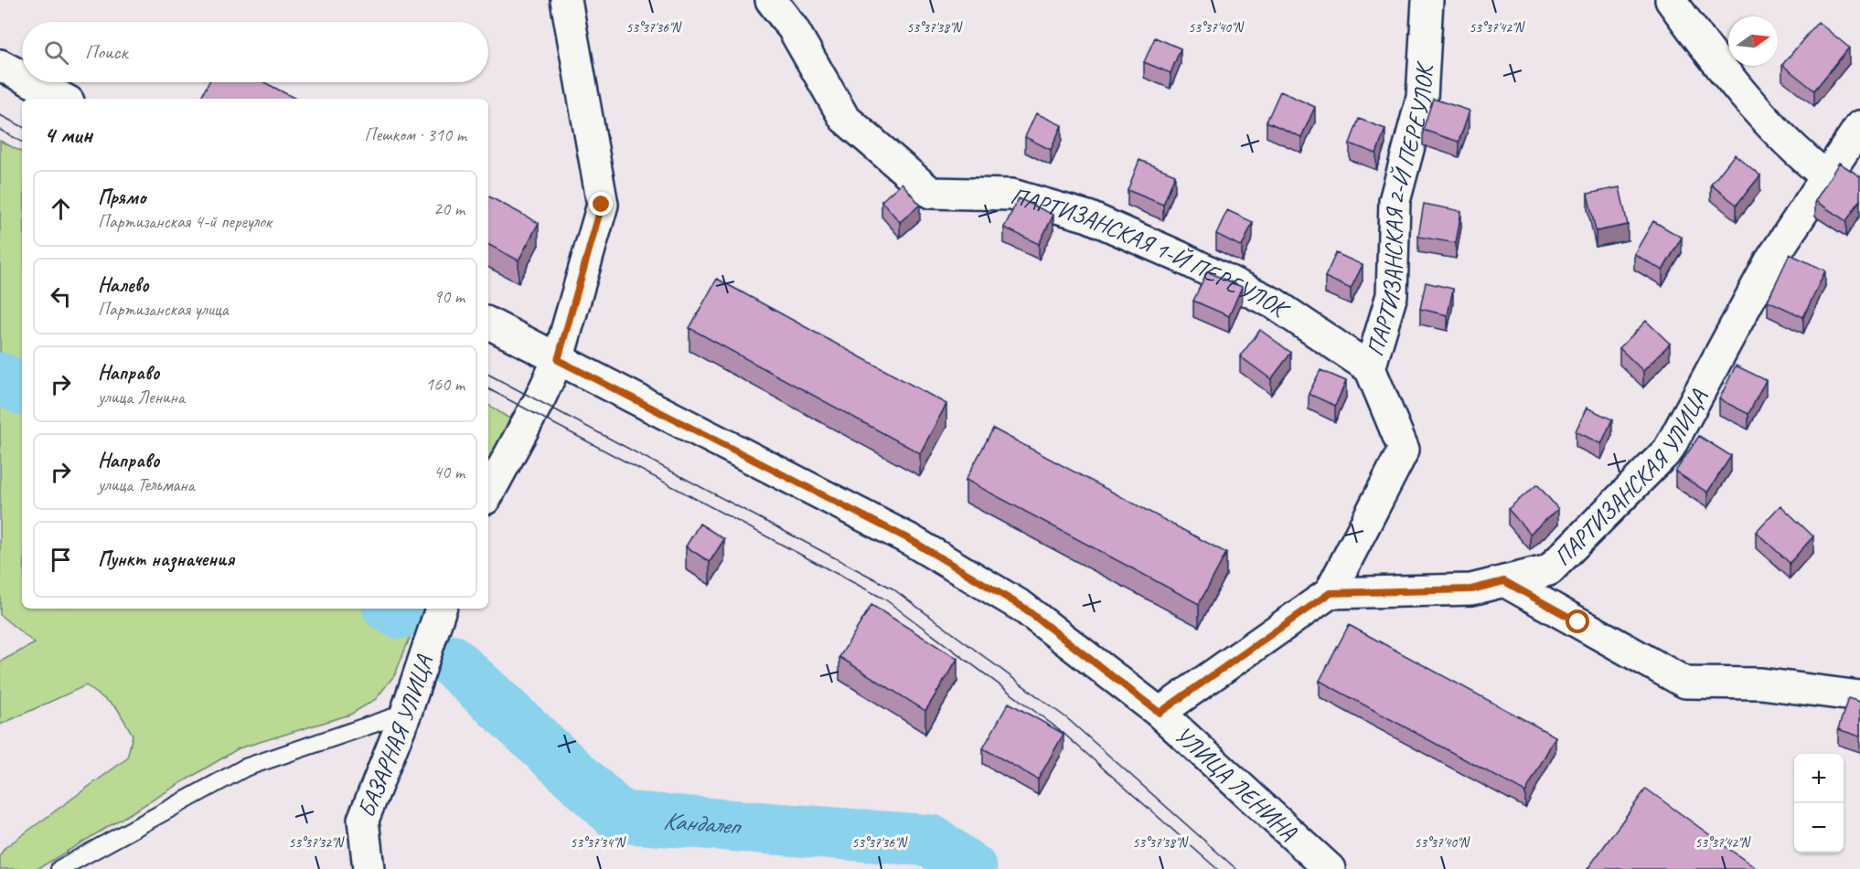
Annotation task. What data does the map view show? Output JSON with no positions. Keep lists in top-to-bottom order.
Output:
{
  "streets": {
    "street": [
      "ПАРТИЗАНСКАЯ 2-Й ПЕРЕУЛОК",
      "ПАРТИЗАНСКАЯ 1-Й ПЕРЕУЛОК",
      "ПАРТИЗАНСКАЯ УЛИЦА",
      "БАЗАРНАЯ УЛИЦА",
      "УЛИЦА ЛЕНИНА"
    ]
  },
  "crossings": [
    ["ПАРТИЗАНСКАЯ 2-Й ПЕРЕУЛОК", "ПАРТИЗАНСКАЯ 1-Й ПЕРЕУЛОК"],
    ["ПАРТИЗАНСКАЯ 2-Й ПЕРЕУЛОК", "ПАРТИЗАНСКАЯ УЛИЦА"]
  ],
  "water": ["Кандалеп"],
  "north": "right",
  "page": {
    "search": "Поиск",
    "heading": ["4 мин", "Пешком · 310 m"],
    "list": [
      ["Прямо", "Партизанская 4-й переулок", "20 m"],
      ["Налево", "Партизанская улица", "90 m"],
      ["Направо", "улица Ленина", "160 m"],
      ["Направо", "улица Тельмана", "40 m"],
      "Пункт назначения"
    ],
    "map_buttons": ["+", "−"]
  },
  "coordinates": [
    "53°37'36\"N",
    "53°37'38\"N",
    "53°37'40\"N",
    "53°37'42\"N",
    "53°37'32\"N",
    "53°37'34\"N"
  ]
}
